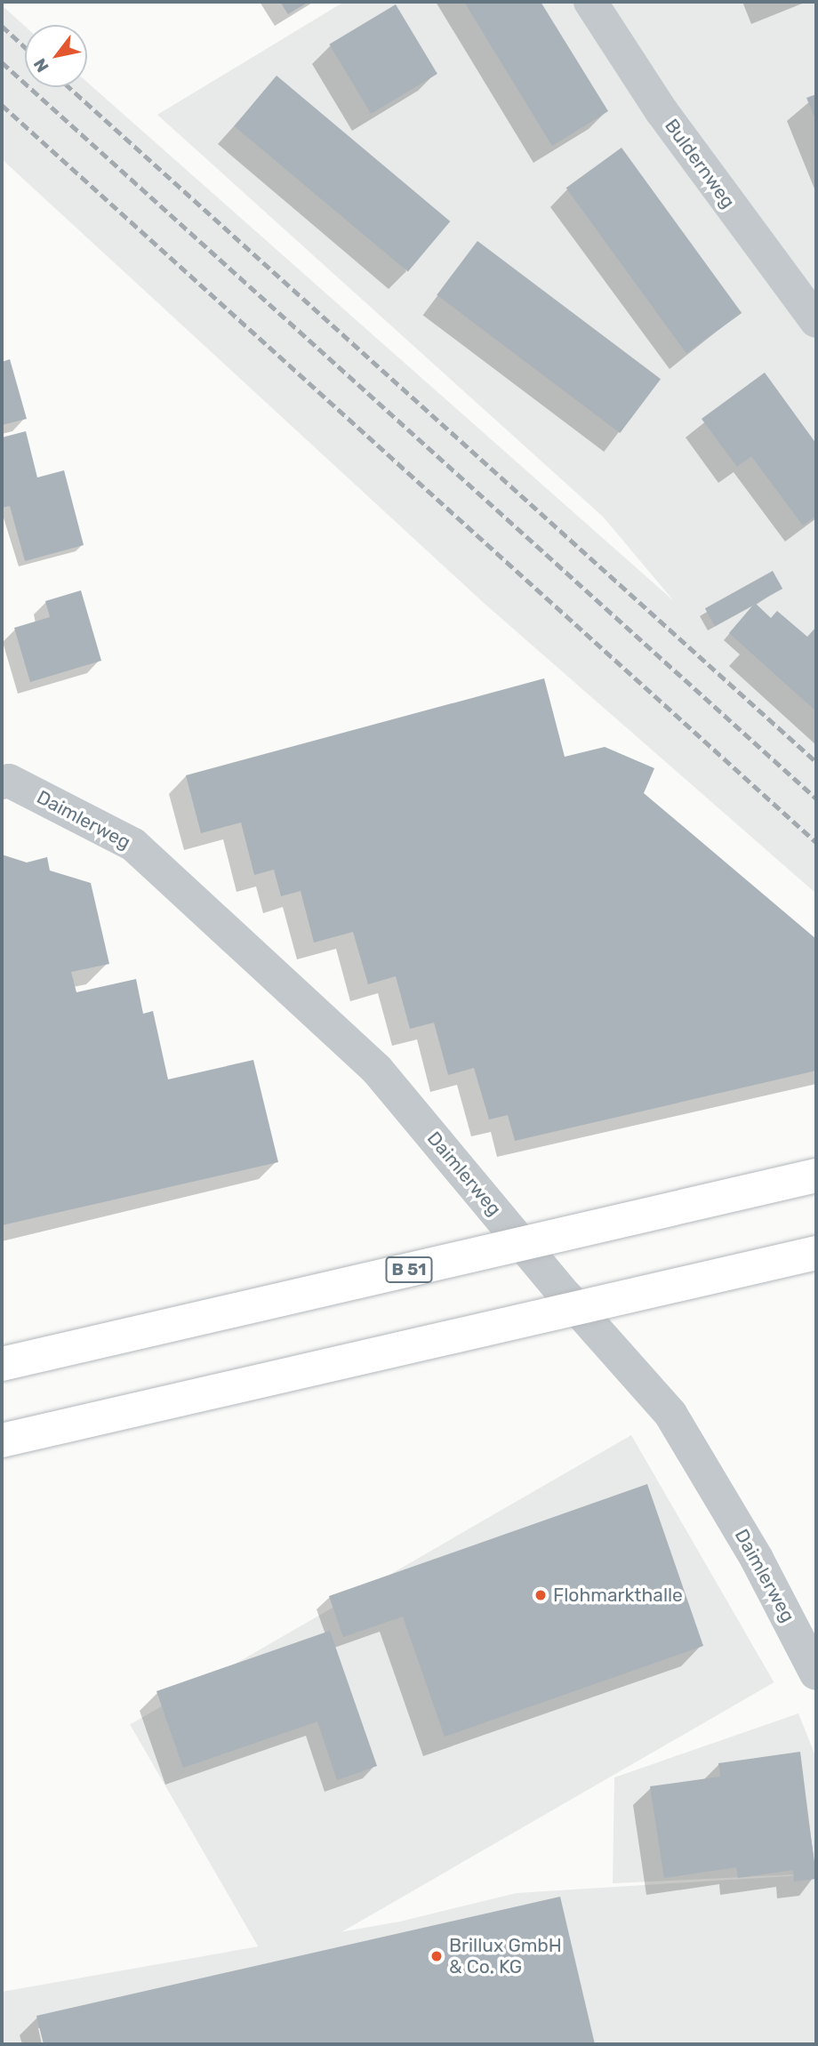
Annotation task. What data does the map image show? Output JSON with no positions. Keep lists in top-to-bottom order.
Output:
{
  "streets": {
    "highway": ["B 51"],
    "street": ["Buldernweg", "Daimlerweg"]
  },
  "places": ["Flohmarkthalle", "Brillux GmbH & Co. KG"],
  "north": "bottom left"
}
